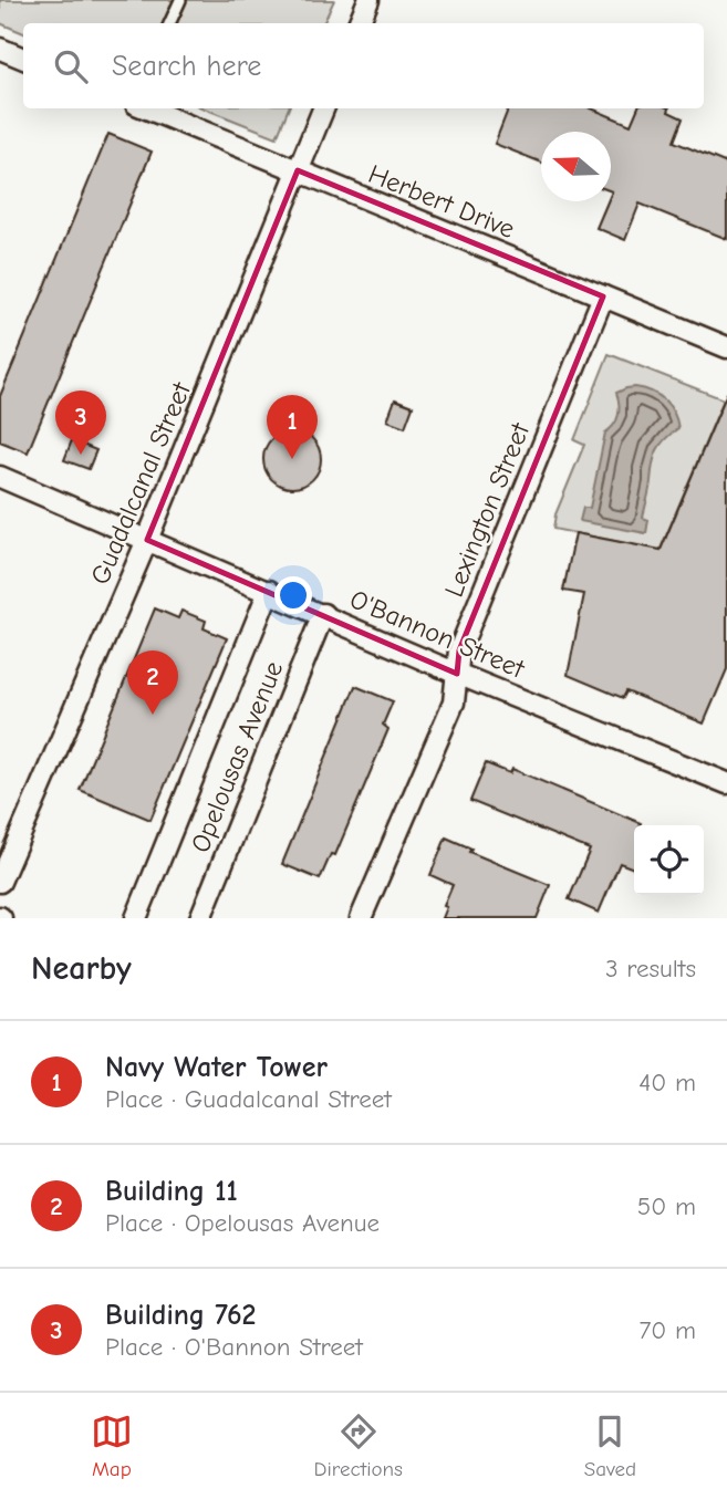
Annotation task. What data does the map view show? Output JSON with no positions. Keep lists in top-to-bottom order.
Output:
{
  "streets": {
    "street": [
      "Herbert Drive",
      "Guadalcanal Street",
      "Lexington Street",
      "O'Bannon Street",
      "Opelousas Avenue"
    ]
  },
  "crossings": [
    ["Herbert Drive", "Guadalcanal Street"],
    ["Herbert Drive", "Lexington Street"],
    ["Guadalcanal Street", "O'Bannon Street"],
    ["Lexington Street", "O'Bannon Street"],
    ["O'Bannon Street", "Opelousas Avenue"]
  ],
  "north": "left",
  "page": {
    "search": "Search here",
    "pins": ["3", "1", "2"],
    "heading": ["Nearby", "3 results"],
    "list": [
      {
        "mark": "1",
        "name": "Navy Water Tower",
        "note": "Place · Guadalcanal Street",
        "value": "40 m"
      },
      {
        "mark": "2",
        "name": "Building 11",
        "note": "Place · Opelousas Avenue",
        "value": "50 m"
      },
      {
        "mark": "3",
        "name": "Building 762",
        "note": "Place · O'Bannon Street",
        "value": "70 m"
      }
    ],
    "nav": ["Map", "Directions", "Saved"]
  }
}
